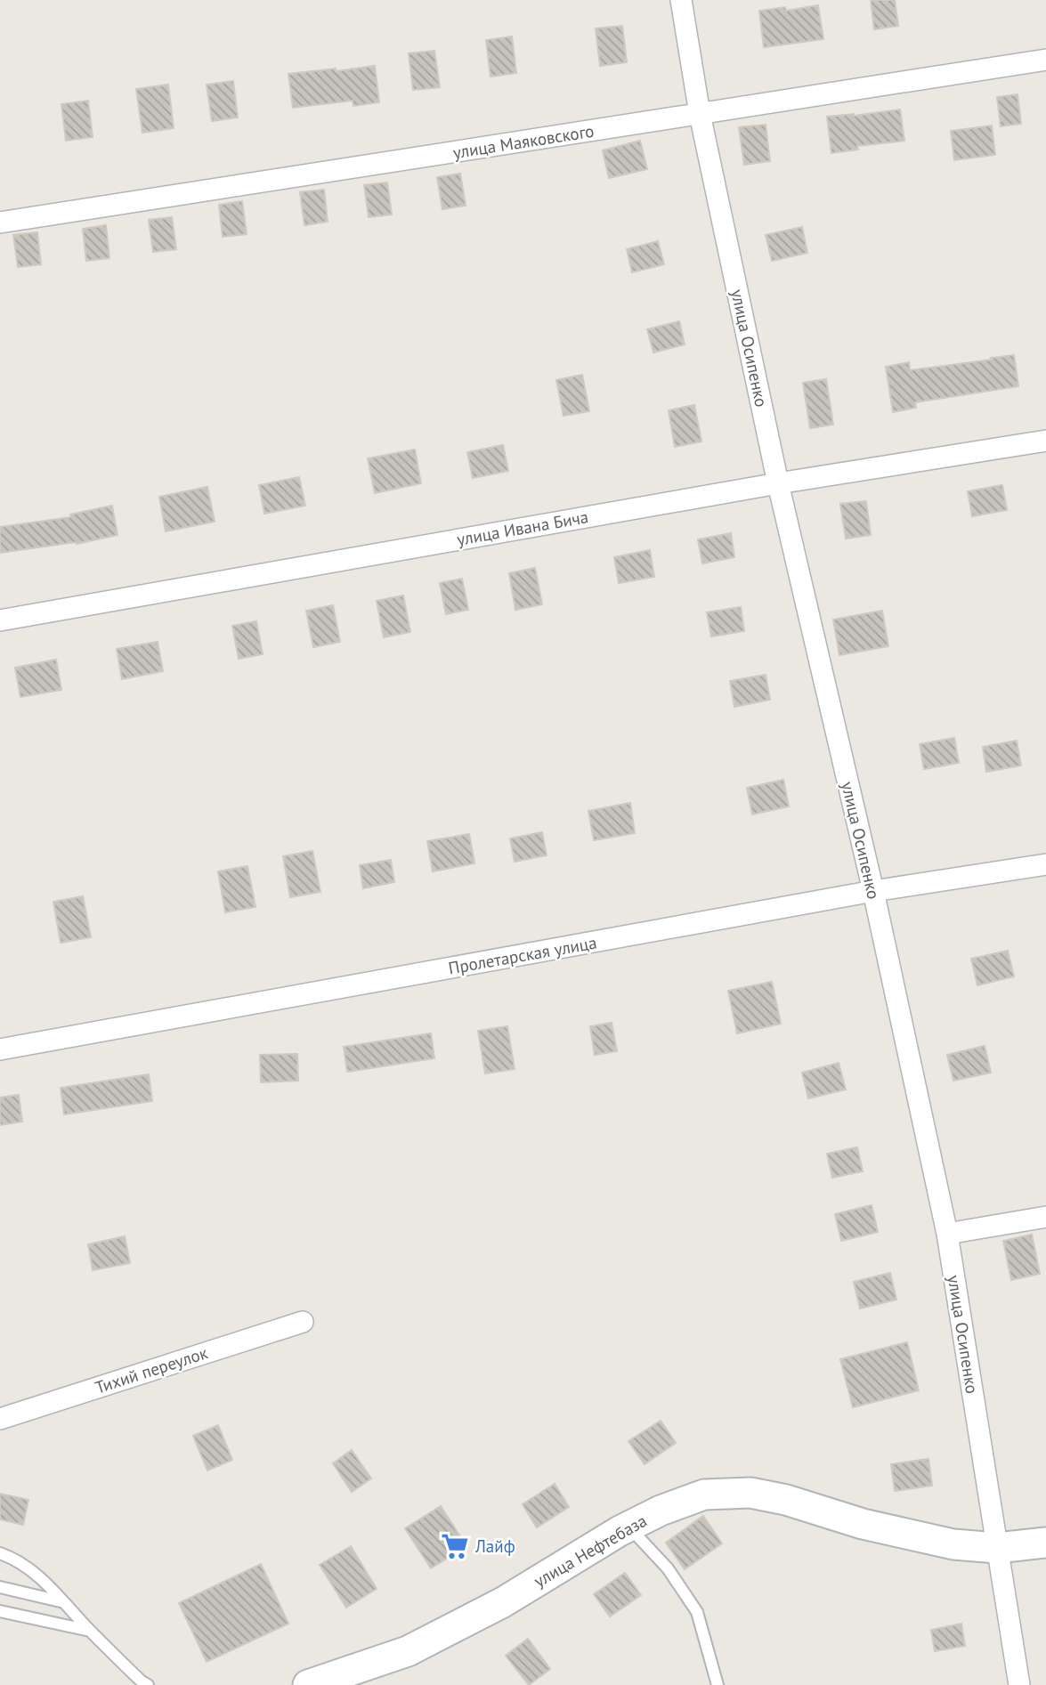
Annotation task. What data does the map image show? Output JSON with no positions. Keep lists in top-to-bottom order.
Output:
{
  "streets": {
    "main road": ["улица Нефтебаза"],
    "street": [
      "улица Маяковского",
      "улица Осипенко",
      "улица Ивана Бича",
      "Пролетарская улица",
      "Тихий переулок"
    ]
  },
  "crossings": [
    ["улица Маяковского", "улица Осипенко"],
    ["улица Осипенко", "улица Ивана Бича"],
    ["улица Осипенко", "Пролетарская улица"],
    ["улица Осипенко", "улица Нефтебаза"]
  ],
  "places": {
    "supermarket": ["Лайф"]
  }
}
